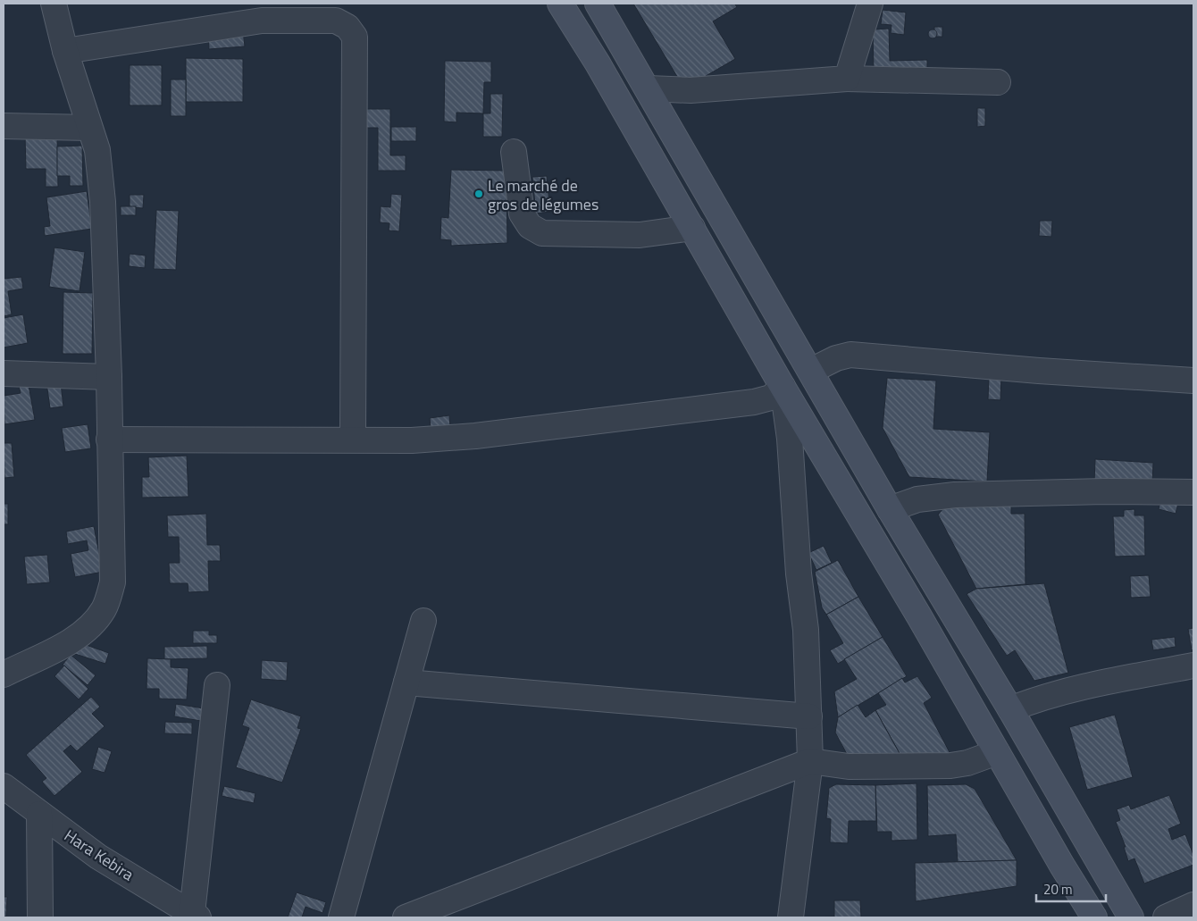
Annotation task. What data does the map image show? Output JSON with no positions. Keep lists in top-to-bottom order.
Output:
{
  "streets": {
    "street": ["Hara Kebira"]
  },
  "places": ["Le marché de gros de légumes"],
  "scale_bar": "20 m"
}
